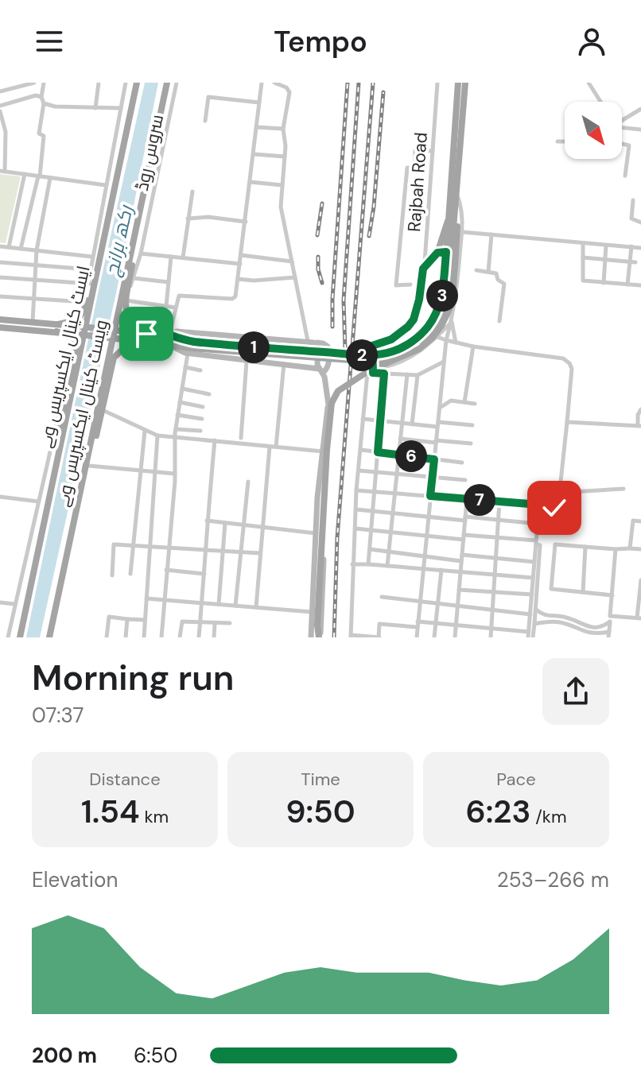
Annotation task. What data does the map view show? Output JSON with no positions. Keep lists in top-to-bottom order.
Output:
{
  "streets": {
    "main road": ["ایسٹ کینال ایکسپریس وے", "ویسٹ کینال ایکسپریس وے"],
    "street": ["سروس روڈ", "Rajbah Road"]
  },
  "water": ["رکھ برانچ"],
  "north": "bottom right",
  "page": {
    "header": "Tempo",
    "pins": [
      "3",
      "1",
      "2",
      "6",
      "7"
    ],
    "heading": ["Morning run", "07:37"],
    "stats": [
      ["Distance", "1.54 km"],
      ["Time", "9:50"],
      ["Pace", "6:23 /km"]
    ],
    "chart": ["Elevation", "253–266 m"],
    "list": [
      {
        "name": "200 m",
        "note": "6:50"
      }
    ]
  }
}
